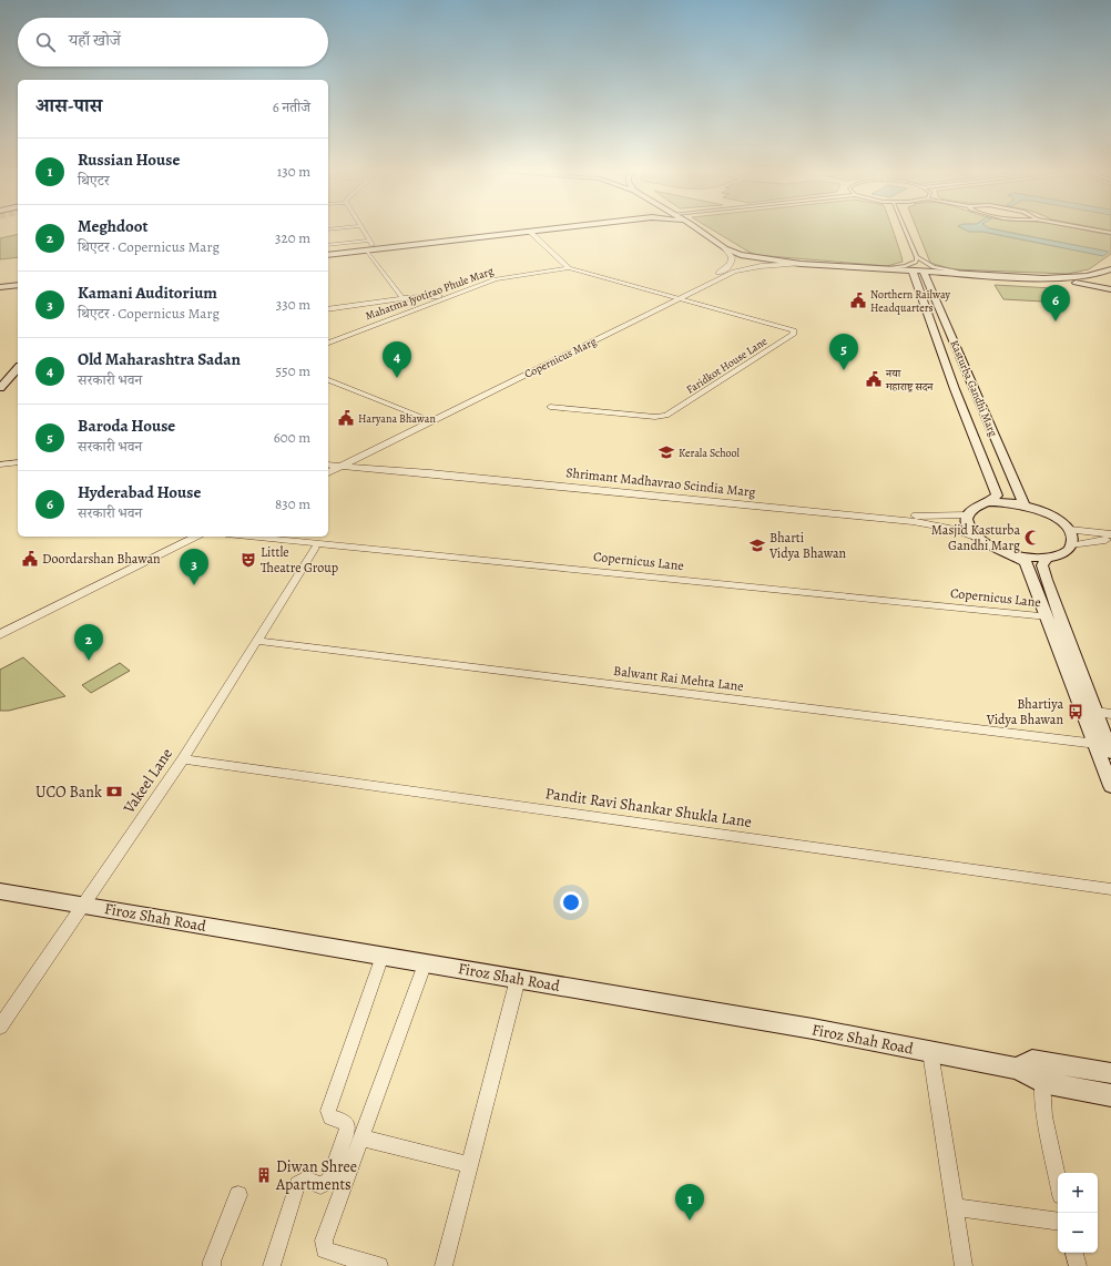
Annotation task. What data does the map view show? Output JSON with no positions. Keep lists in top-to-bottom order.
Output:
{
  "streets": {
    "main road": ["Kasturba Gandhi Marg", "Firoz Shah Road"],
    "street": [
      "Mahatma Jyotirao Phule Marg",
      "Copernicus Marg",
      "Faridkot House Lane",
      "Shrimant Madhavrao Scindia Marg",
      "Copernicus Lane",
      "Balwant Rai Mehta Lane",
      "Vakeel Lane",
      "Pandit Ravi Shankar Shukla Lane"
    ]
  },
  "crossings": [
    ["Mahatma Jyotirao Phule Marg", "Copernicus Marg"],
    ["Mahatma Jyotirao Phule Marg", "Faridkot House Lane"],
    ["Copernicus Marg", "Faridkot House Lane"],
    ["Copernicus Marg", "Shrimant Madhavrao Scindia Marg"],
    ["Balwant Rai Mehta Lane", "Vakeel Lane"],
    ["Vakeel Lane", "Pandit Ravi Shankar Shukla Lane"],
    ["Vakeel Lane", "Firoz Shah Road"]
  ],
  "places": {
    "public building": [
      "Northern Railway Headquarters",
      "नया महाराष्ट्र सदन",
      "Haryana Bhawan",
      "Doordarshan Bhawan"
    ],
    "school or university": ["Kerala School", "Bharti Vidya Bhawan"],
    "mosque": ["Masjid Kasturba Gandhi Marg"],
    "theatre": ["Little Theatre Group"],
    "bus stop": ["Bhartiya Vidya Bhawan"],
    "bank": ["UCO Bank"],
    "building": ["Diwan Shree Apartments"]
  },
  "page": {
    "search": "यहाँ खोजें",
    "heading": ["आस-पास", "6 नतीजे"],
    "list": [
      {
        "mark": "1",
        "name": "Russian House",
        "note": "थिएटर",
        "value": "130 m"
      },
      {
        "mark": "2",
        "name": "Meghdoot",
        "note": "थिएटर · Copernicus Marg",
        "value": "320 m"
      },
      {
        "mark": "3",
        "name": "Kamani Auditorium",
        "note": "थिएटर · Copernicus Marg",
        "value": "330 m"
      },
      {
        "mark": "4",
        "name": "Old Maharashtra Sadan",
        "note": "सरकारी भवन",
        "value": "550 m"
      },
      {
        "mark": "5",
        "name": "Baroda House",
        "note": "सरकारी भवन",
        "value": "600 m"
      },
      {
        "mark": "6",
        "name": "Hyderabad House",
        "note": "सरकारी भवन",
        "value": "830 m"
      }
    ],
    "pins": [
      "6",
      "5",
      "4",
      "3",
      "2",
      "1"
    ],
    "map_buttons": ["+", "−"]
  }
}
